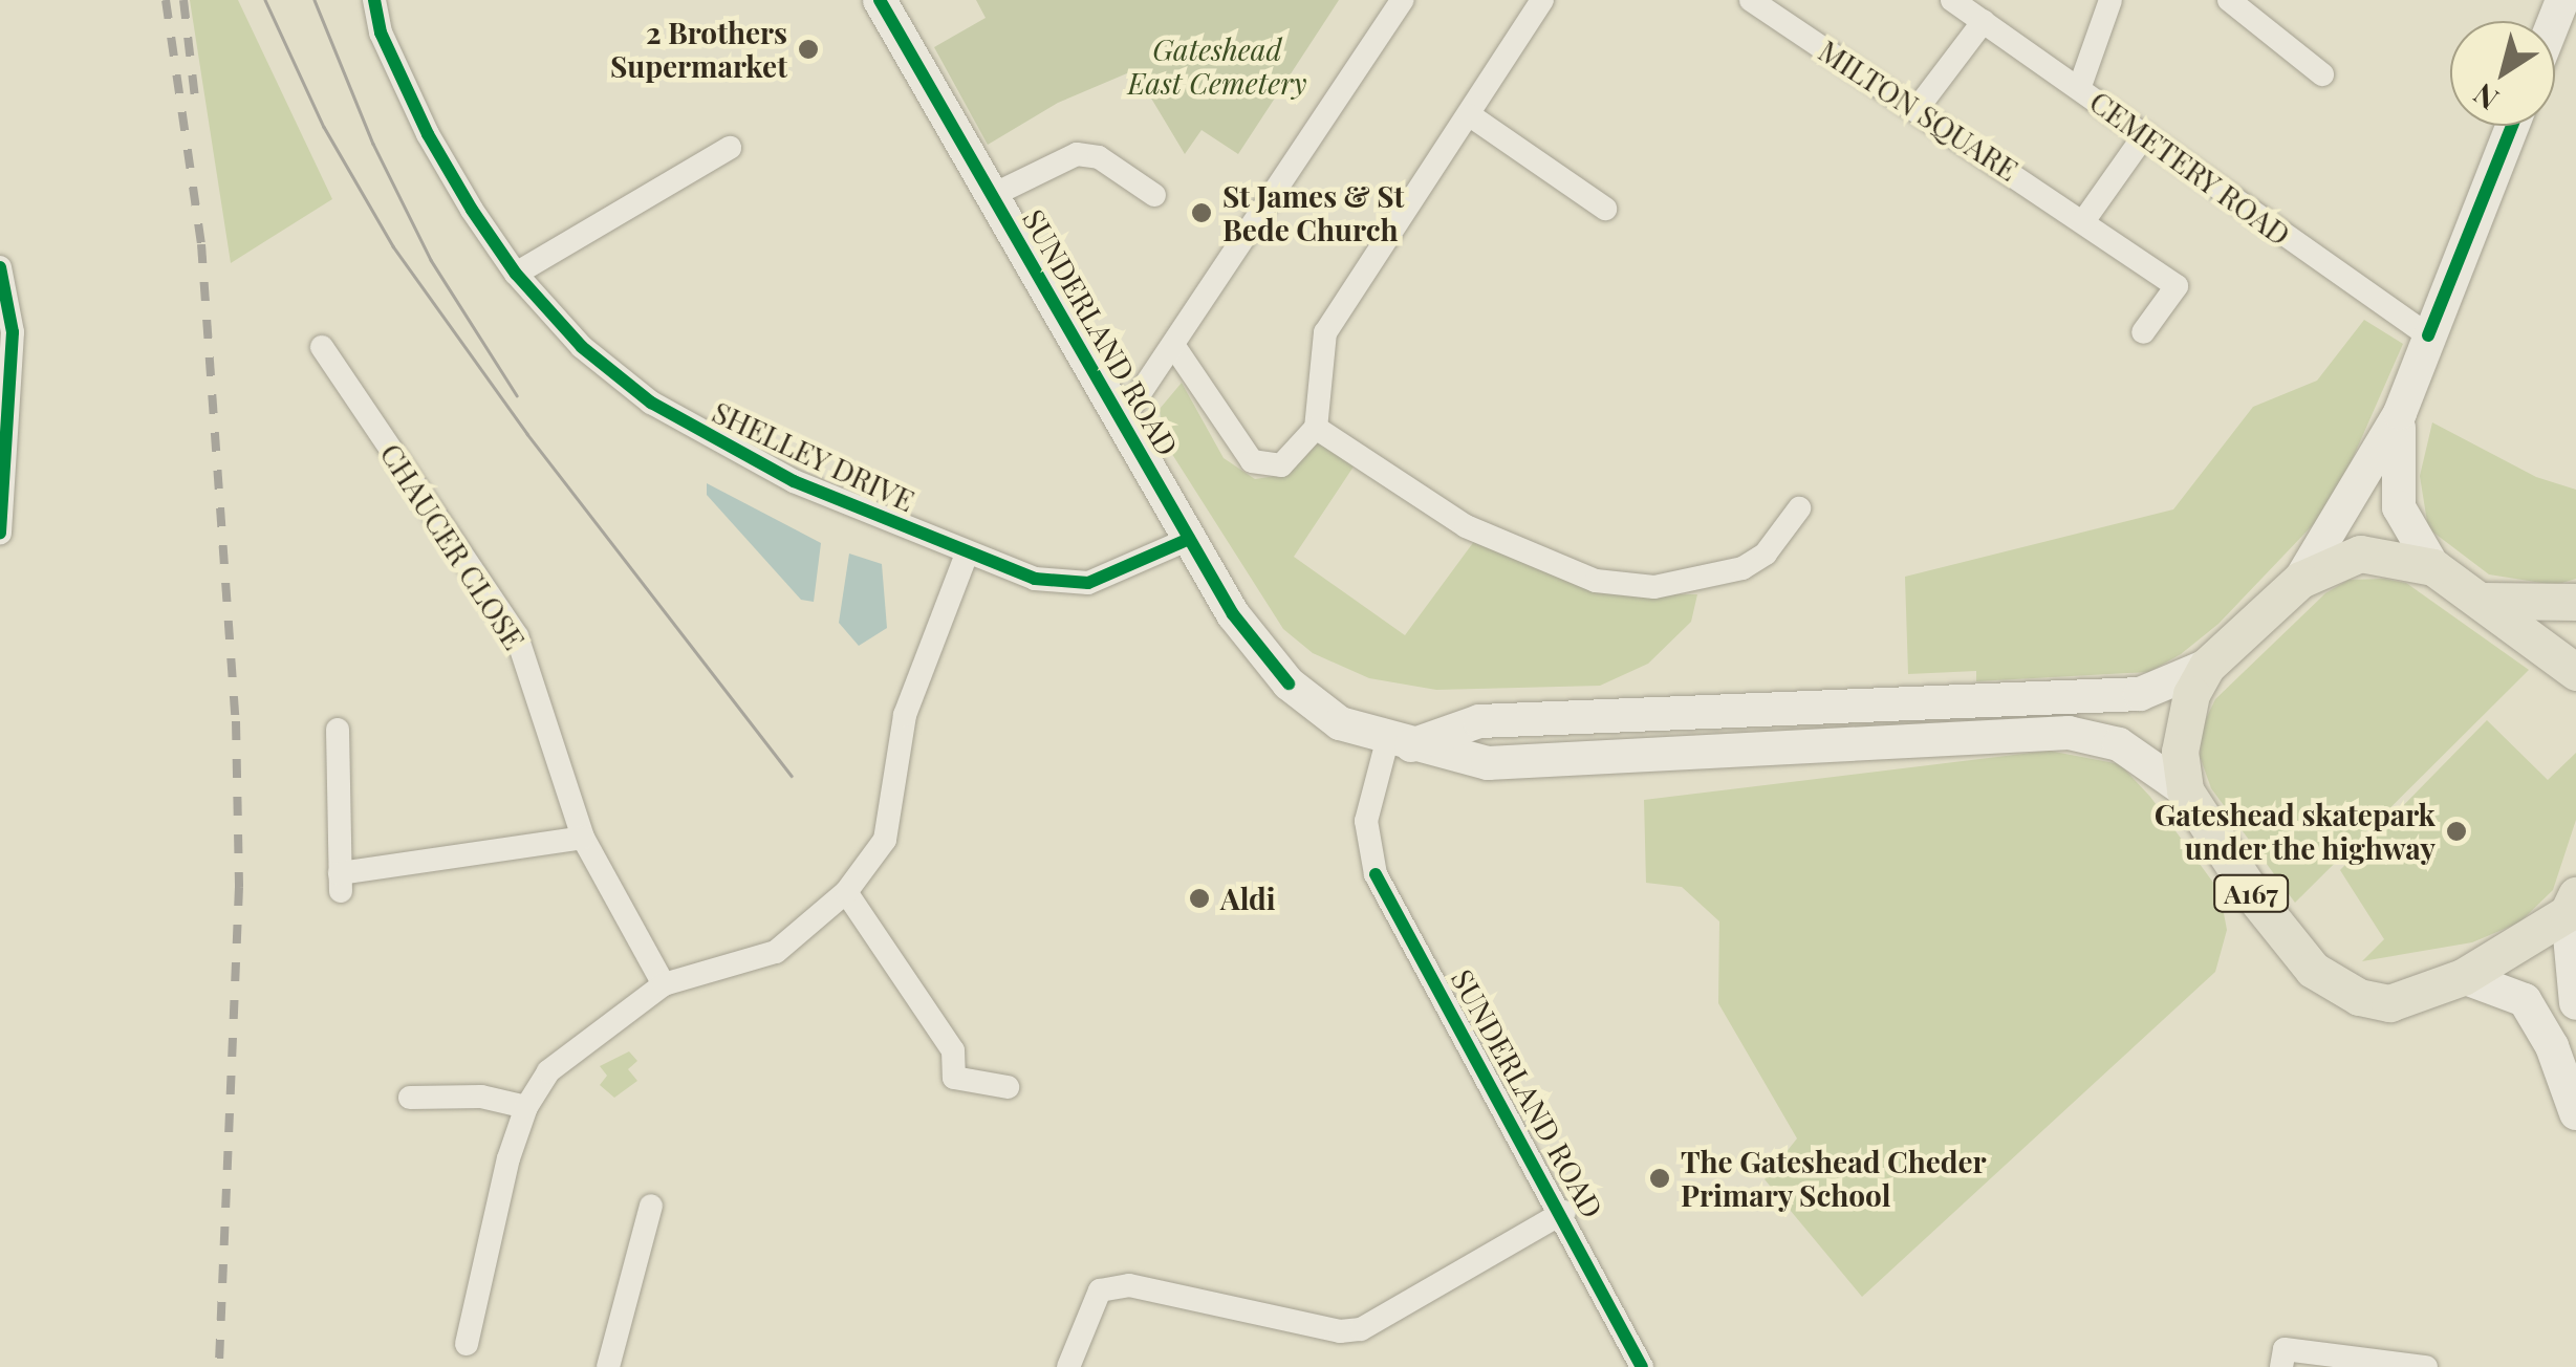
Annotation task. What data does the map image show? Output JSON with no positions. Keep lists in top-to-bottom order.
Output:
{
  "streets": {
    "main road": ["SUNDERLAND ROAD", "A167"],
    "street": [
      "MILTON SQUARE",
      "CEMETERY ROAD",
      "SHELLEY DRIVE",
      "CHAUCER CLOSE"
    ]
  },
  "crossings": [
    ["SUNDERLAND ROAD", "SHELLEY DRIVE"]
  ],
  "parks": ["Gateshead East Cemetery"],
  "places": [
    "2 Brothers Supermarket",
    "St James & St Bede Church",
    "Gateshead skatepark under the highway",
    "Aldi",
    "The Gateshead Cheder Primary School"
  ],
  "north": "bottom left"
}
